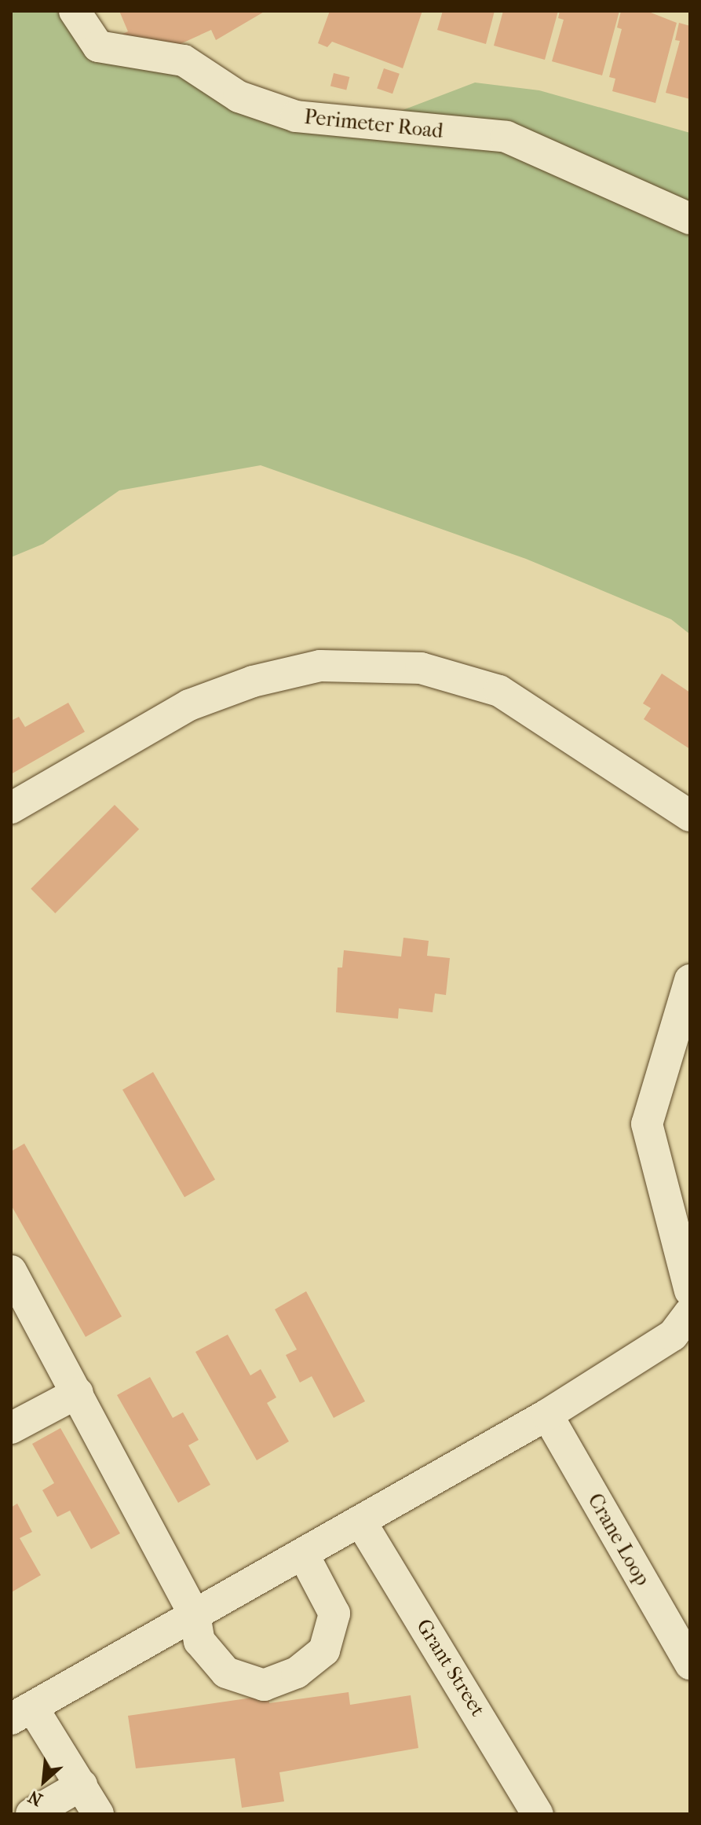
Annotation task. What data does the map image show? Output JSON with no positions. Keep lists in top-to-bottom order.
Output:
{
  "streets": {
    "street": ["Perimeter Road", "Crane Loop", "Grant Street"]
  },
  "north": "bottom left"
}
